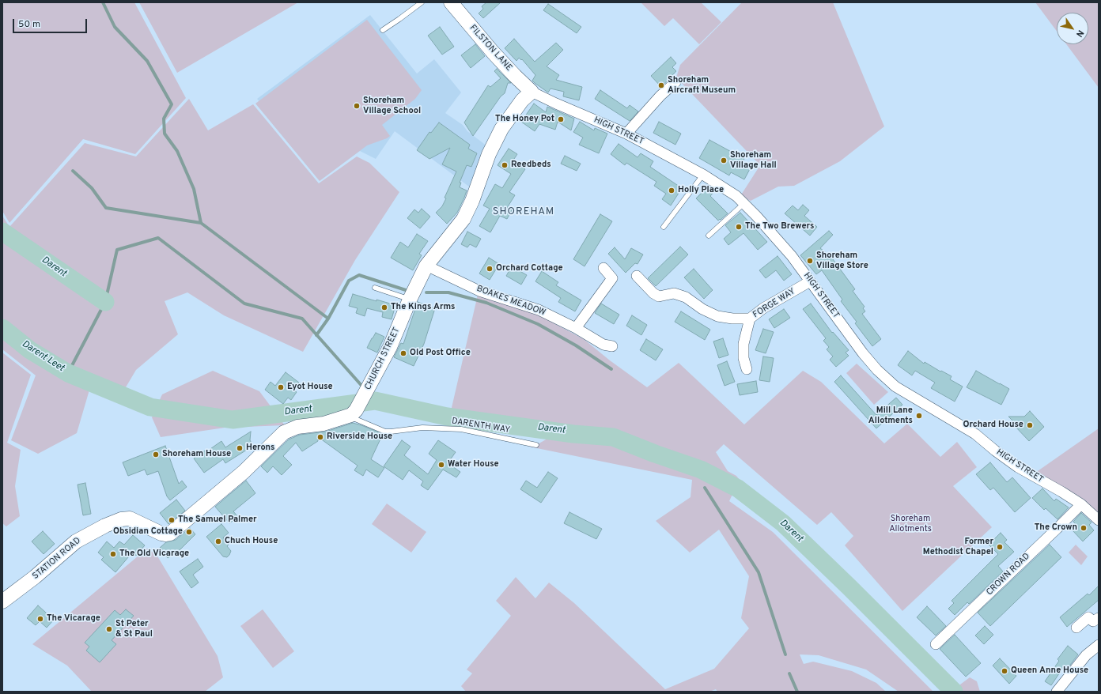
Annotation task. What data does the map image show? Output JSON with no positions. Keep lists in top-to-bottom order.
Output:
{
  "streets": {
    "street": [
      "FILSTON LANE",
      "HIGH STREET",
      "BOAKES MEADOW",
      "FORGE WAY",
      "CHURCH STREET",
      "STATION ROAD",
      "CROWN ROAD"
    ],
    "lane": ["DARENTH WAY"]
  },
  "crossings": [
    ["FILSTON LANE", "HIGH STREET"],
    ["FILSTON LANE", "CHURCH STREET"],
    ["HIGH STREET", "FORGE WAY"],
    ["HIGH STREET", "CHURCH STREET"],
    ["HIGH STREET", "CROWN ROAD"],
    ["BOAKES MEADOW", "CHURCH STREET"],
    ["CHURCH STREET", "DARENTH WAY"],
    ["CHURCH STREET", "STATION ROAD"],
    ["DARENTH WAY", "STATION ROAD"]
  ],
  "districts": ["SHOREHAM"],
  "water": ["Darent", "Darent Leet"],
  "parks": ["Shoreham Allotments"],
  "places": [
    "Shoreham Aircraft Museum",
    "Shoreham Village School",
    "The Honey Pot",
    "Shoreham Village Hall",
    "Reedbeds",
    "Holly Place",
    "The Two Brewers",
    "Shoreham Village Store",
    "Orchard Cottage",
    "The Kings Arms",
    "Old Post Office",
    "Eyot House",
    "Mill Lane Allotments",
    "Orchard House",
    "Riverside House",
    "Herons",
    "Shoreham House",
    "Water House",
    "The Samuel Palmer",
    "The Crown",
    "Obsidian Cottage",
    "Chuch House",
    "Former Methodist Chapel",
    "The Old Vicarage",
    "The Vicarage",
    "St Peter & St Paul",
    "Queen Anne House"
  ],
  "scale_bar": "50 m",
  "north": "bottom right"
}
